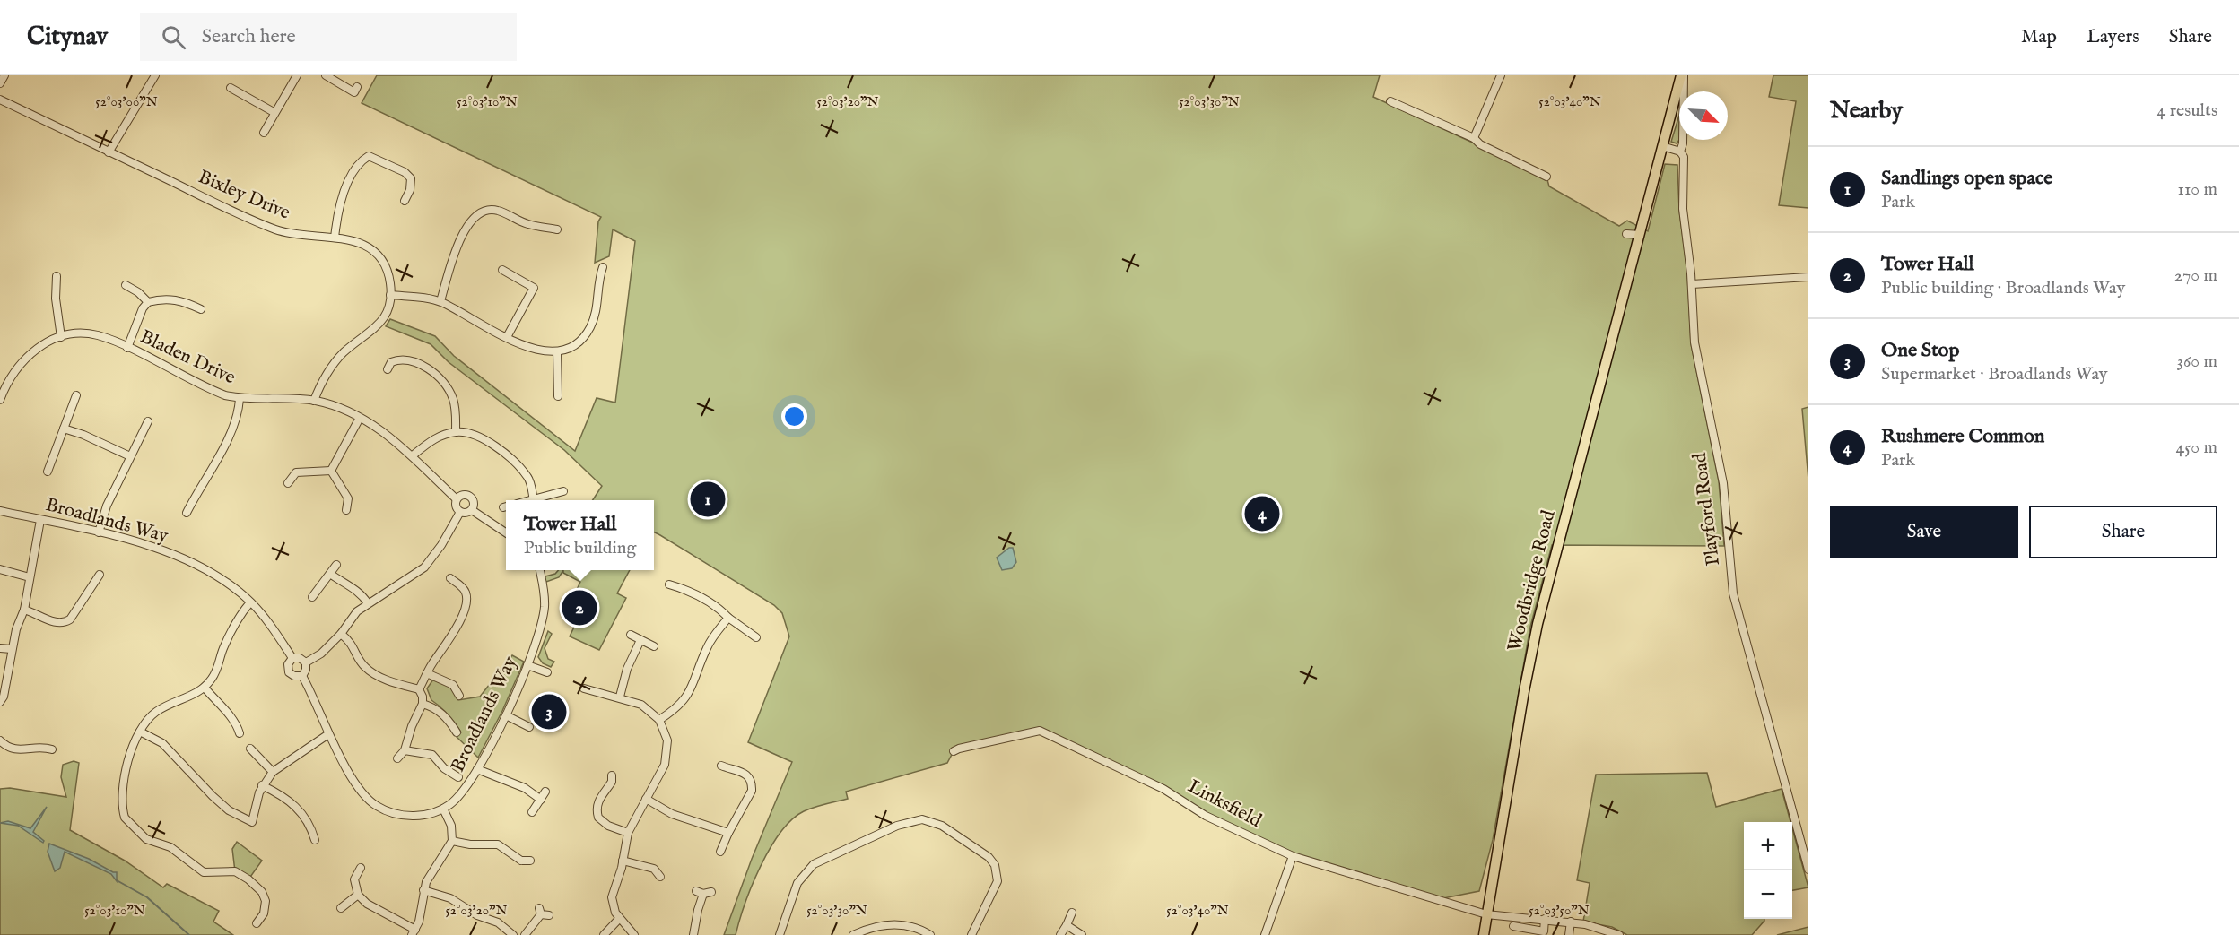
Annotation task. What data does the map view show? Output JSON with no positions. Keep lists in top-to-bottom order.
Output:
{
  "streets": {
    "main road": ["Woodbridge Road"],
    "street": [
      "Bixley Drive",
      "Bladen Drive",
      "Playford Road",
      "Broadlands Way",
      "Linksfield"
    ]
  },
  "crossings": [
    ["Bixley Drive", "Bladen Drive"],
    ["Playford Road", "Woodbridge Road"],
    ["Woodbridge Road", "Linksfield"]
  ],
  "north": "bottom right",
  "page": {
    "header": "Citynav",
    "search": "Search here",
    "nav": ["Map", "Layers", "Share"],
    "heading": ["Nearby", "4 results"],
    "list": [
      {
        "mark": "1",
        "name": "Sandlings open space",
        "note": "Park",
        "value": "110 m"
      },
      {
        "mark": "2",
        "name": "Tower Hall",
        "note": "Public building · Broadlands Way",
        "value": "270 m"
      },
      {
        "mark": "3",
        "name": "One Stop",
        "note": "Supermarket · Broadlands Way",
        "value": "360 m"
      },
      {
        "mark": "4",
        "name": "Rushmere Common",
        "note": "Park",
        "value": "450 m"
      }
    ],
    "pins": [
      "1",
      "4",
      "2",
      "3"
    ],
    "buttons": ["Save", "Share"],
    "popup": ["Tower Hall", "Public building"],
    "map_buttons": ["+", "−"]
  },
  "coordinates": [
    "52°03'00\"N",
    "52°03'10\"N",
    "52°03'40\"N",
    "52°03'20\"N",
    "52°03'30\"N",
    "52°03'50\"N"
  ]
}
